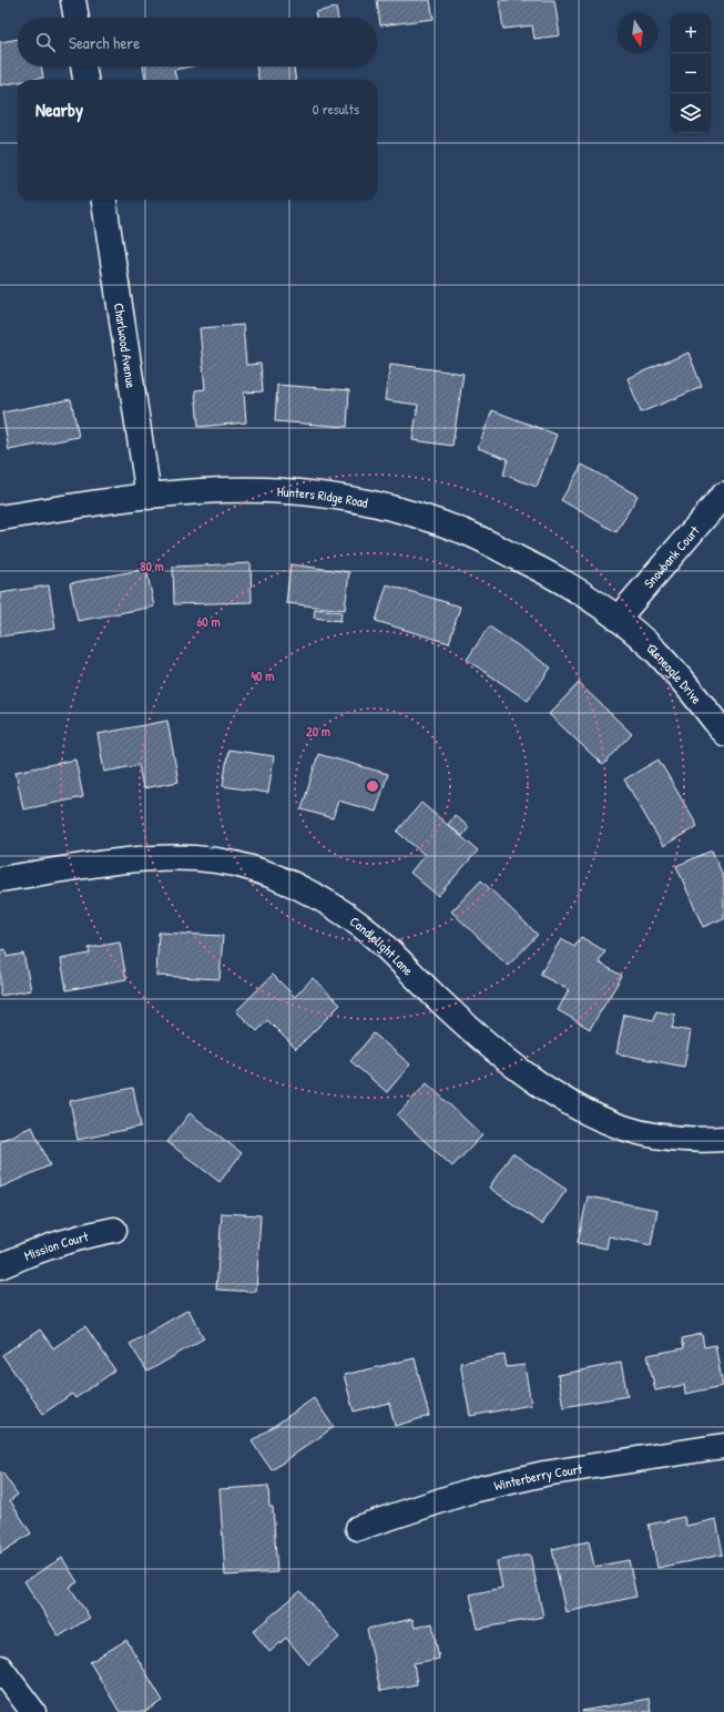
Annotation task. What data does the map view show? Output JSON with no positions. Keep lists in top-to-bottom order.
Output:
{
  "streets": {
    "street": [
      "Charlwood Avenue",
      "Hunters Ridge Road",
      "Snowbank Court",
      "Gleneagle Drive",
      "Candlelight Lane",
      "Mission Court",
      "Winterberry Court"
    ]
  },
  "crossings": [
    ["Charlwood Avenue", "Hunters Ridge Road"],
    ["Hunters Ridge Road", "Snowbank Court"],
    ["Hunters Ridge Road", "Gleneagle Drive"],
    ["Snowbank Court", "Gleneagle Drive"]
  ],
  "north": "bottom",
  "page": {
    "map_buttons": ["+", "−"],
    "search": "Search here",
    "heading": ["Nearby", "0 results"]
  },
  "rings": [
    "80 m",
    "60 m",
    "40 m",
    "20 m"
  ]
}
